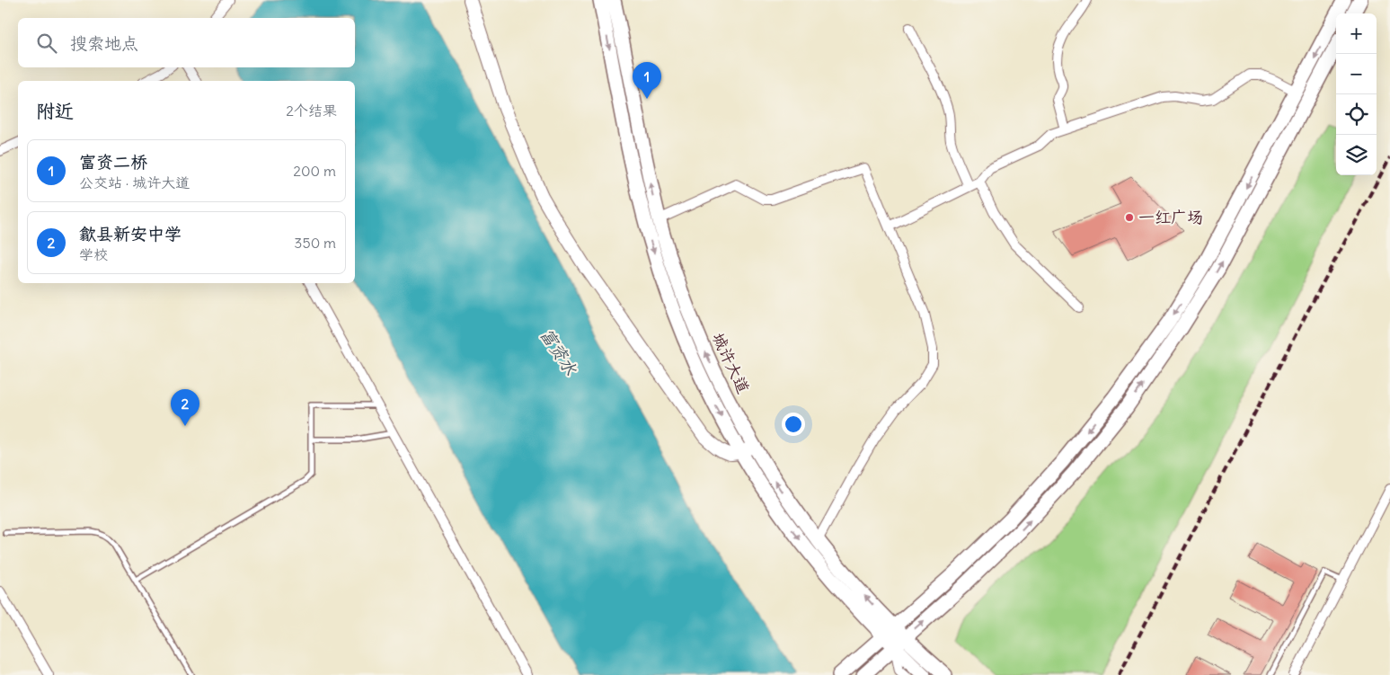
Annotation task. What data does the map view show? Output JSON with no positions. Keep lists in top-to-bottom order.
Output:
{
  "streets": {
    "main road": ["城许大道"]
  },
  "water": ["富资水"],
  "places": ["一红广场"],
  "page": {
    "map_buttons": ["+", "−"],
    "search": "搜索地点",
    "pins": ["1", "2"],
    "heading": ["附近", "2个结果"],
    "list": [
      {
        "mark": "1",
        "name": "富资二桥",
        "note": "公交站 · 城许大道",
        "value": "200 m"
      },
      {
        "mark": "2",
        "name": "歙县新安中学",
        "note": "学校",
        "value": "350 m"
      }
    ]
  }
}
